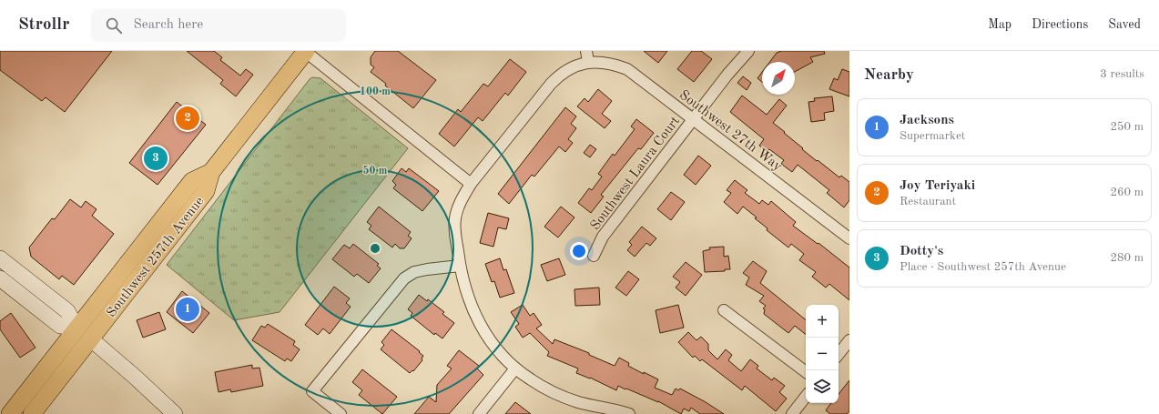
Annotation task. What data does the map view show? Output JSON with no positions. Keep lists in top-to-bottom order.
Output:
{
  "streets": {
    "main road": ["Southwest 257th Avenue"],
    "street": ["Southwest 27th Way", "Southwest Laura Court"]
  },
  "crossings": [
    ["Southwest 27th Way", "Southwest Laura Court"]
  ],
  "north": "top right",
  "page": {
    "header": "Strollr",
    "search": "Search here",
    "nav": ["Map", "Directions", "Saved"],
    "heading": ["Nearby", "3 results"],
    "list": [
      {
        "mark": "1",
        "name": "Jacksons",
        "note": "Supermarket",
        "value": "250 m"
      },
      {
        "mark": "2",
        "name": "Joy Teriyaki",
        "note": "Restaurant",
        "value": "260 m"
      },
      {
        "mark": "3",
        "name": "Dotty's",
        "note": "Place · Southwest 257th Avenue",
        "value": "280 m"
      }
    ],
    "pins": ["2", "3", "1"],
    "map_buttons": ["+", "−"]
  },
  "rings": ["100 m", "50 m"]
}
